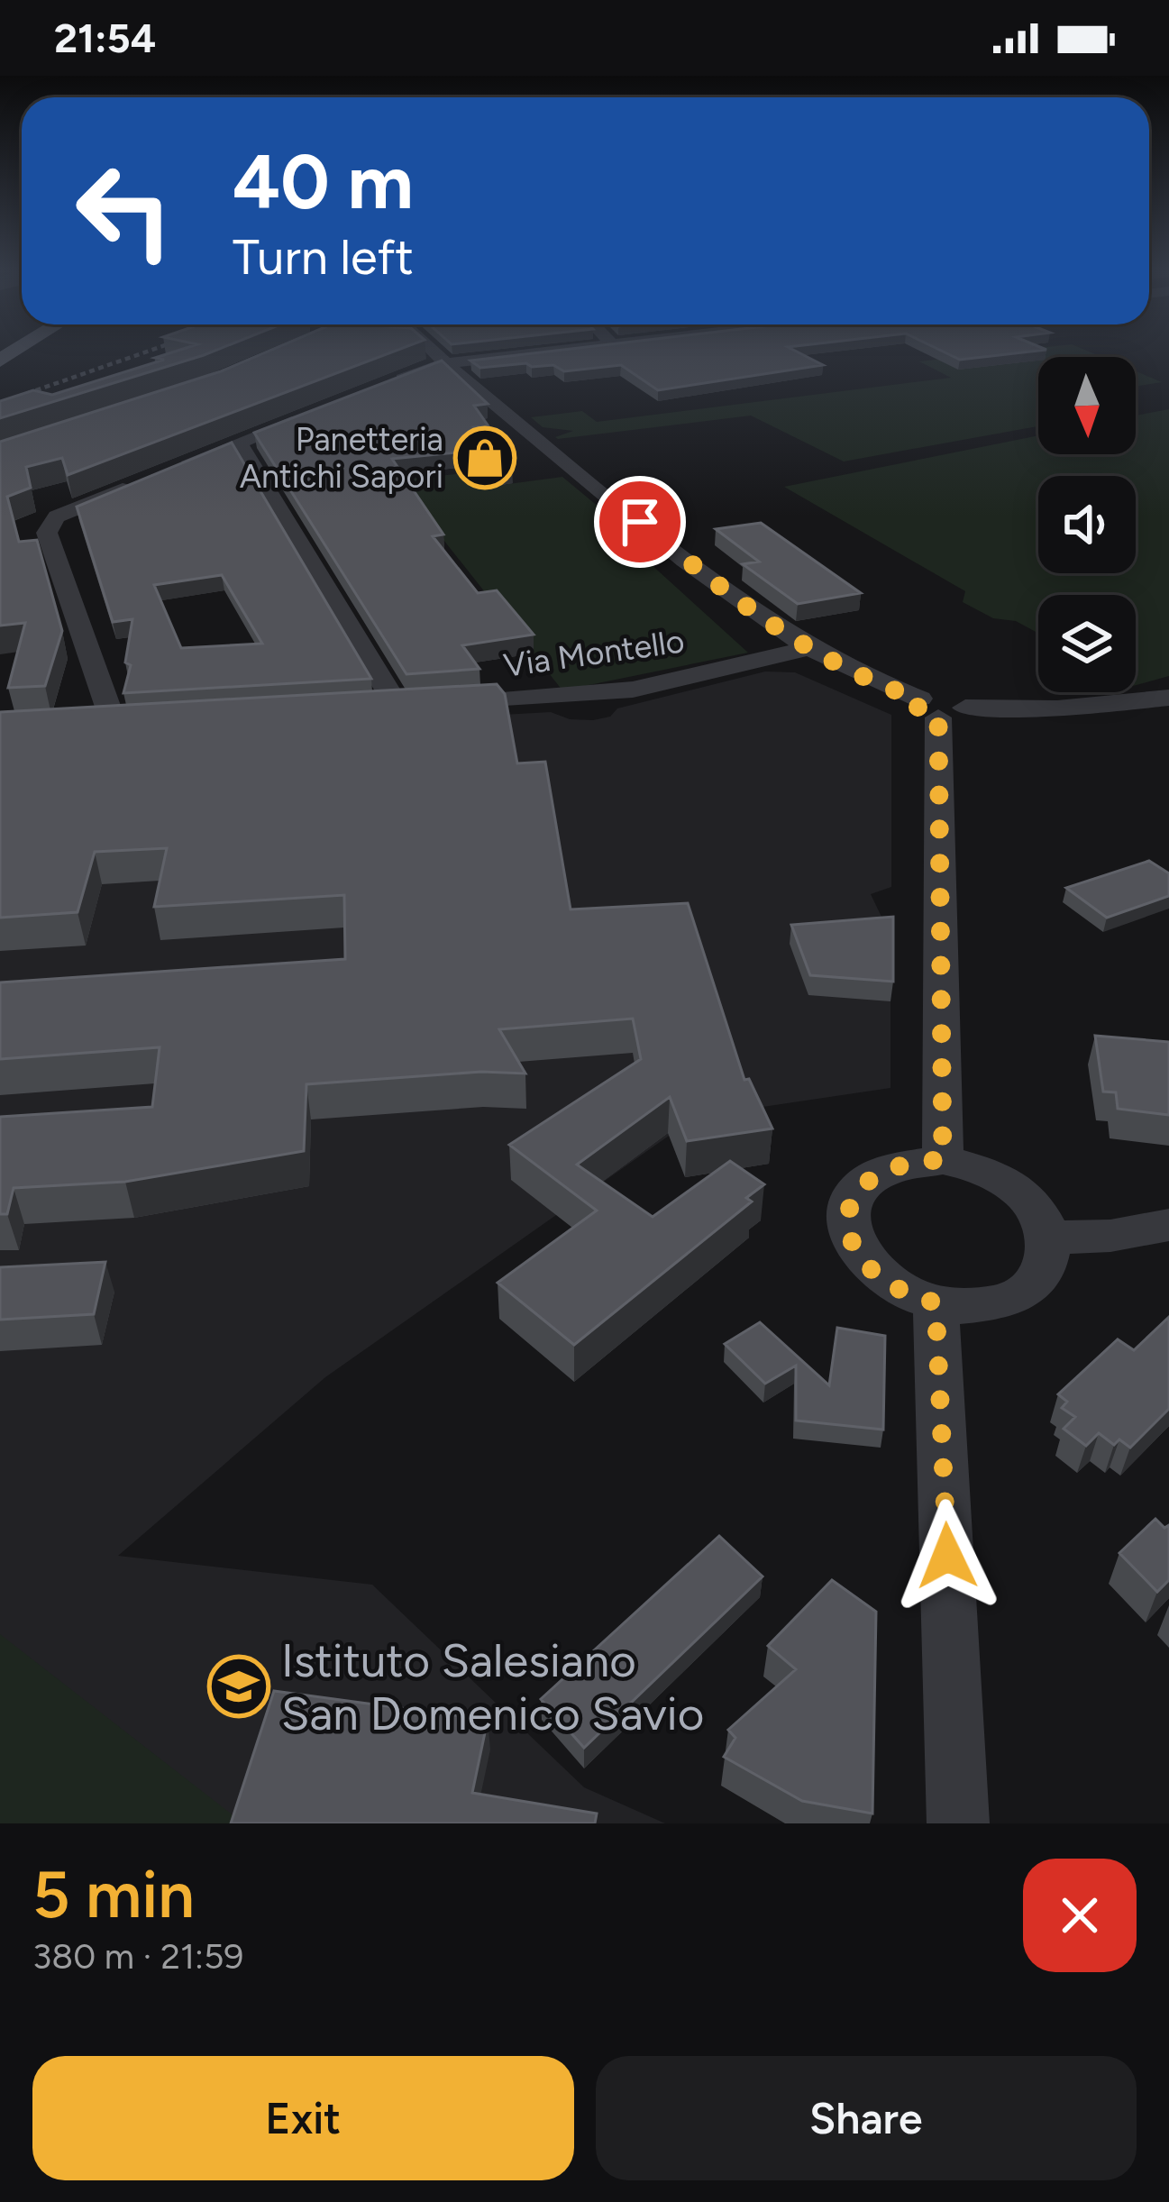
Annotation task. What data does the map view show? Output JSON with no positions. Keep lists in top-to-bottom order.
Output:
{
  "streets": {
    "street": ["Via Montello"]
  },
  "places": {
    "shop": ["Panetteria Antichi Sapori"],
    "school or university": ["Istituto Salesiano San Domenico Savio"]
  },
  "north": "bottom",
  "page": {
    "status": "21:54",
    "turn": ["40 m", "Turn left"],
    "heading": ["5 min", "380 m · 21:59"],
    "buttons": ["Exit", "Share"]
  }
}
